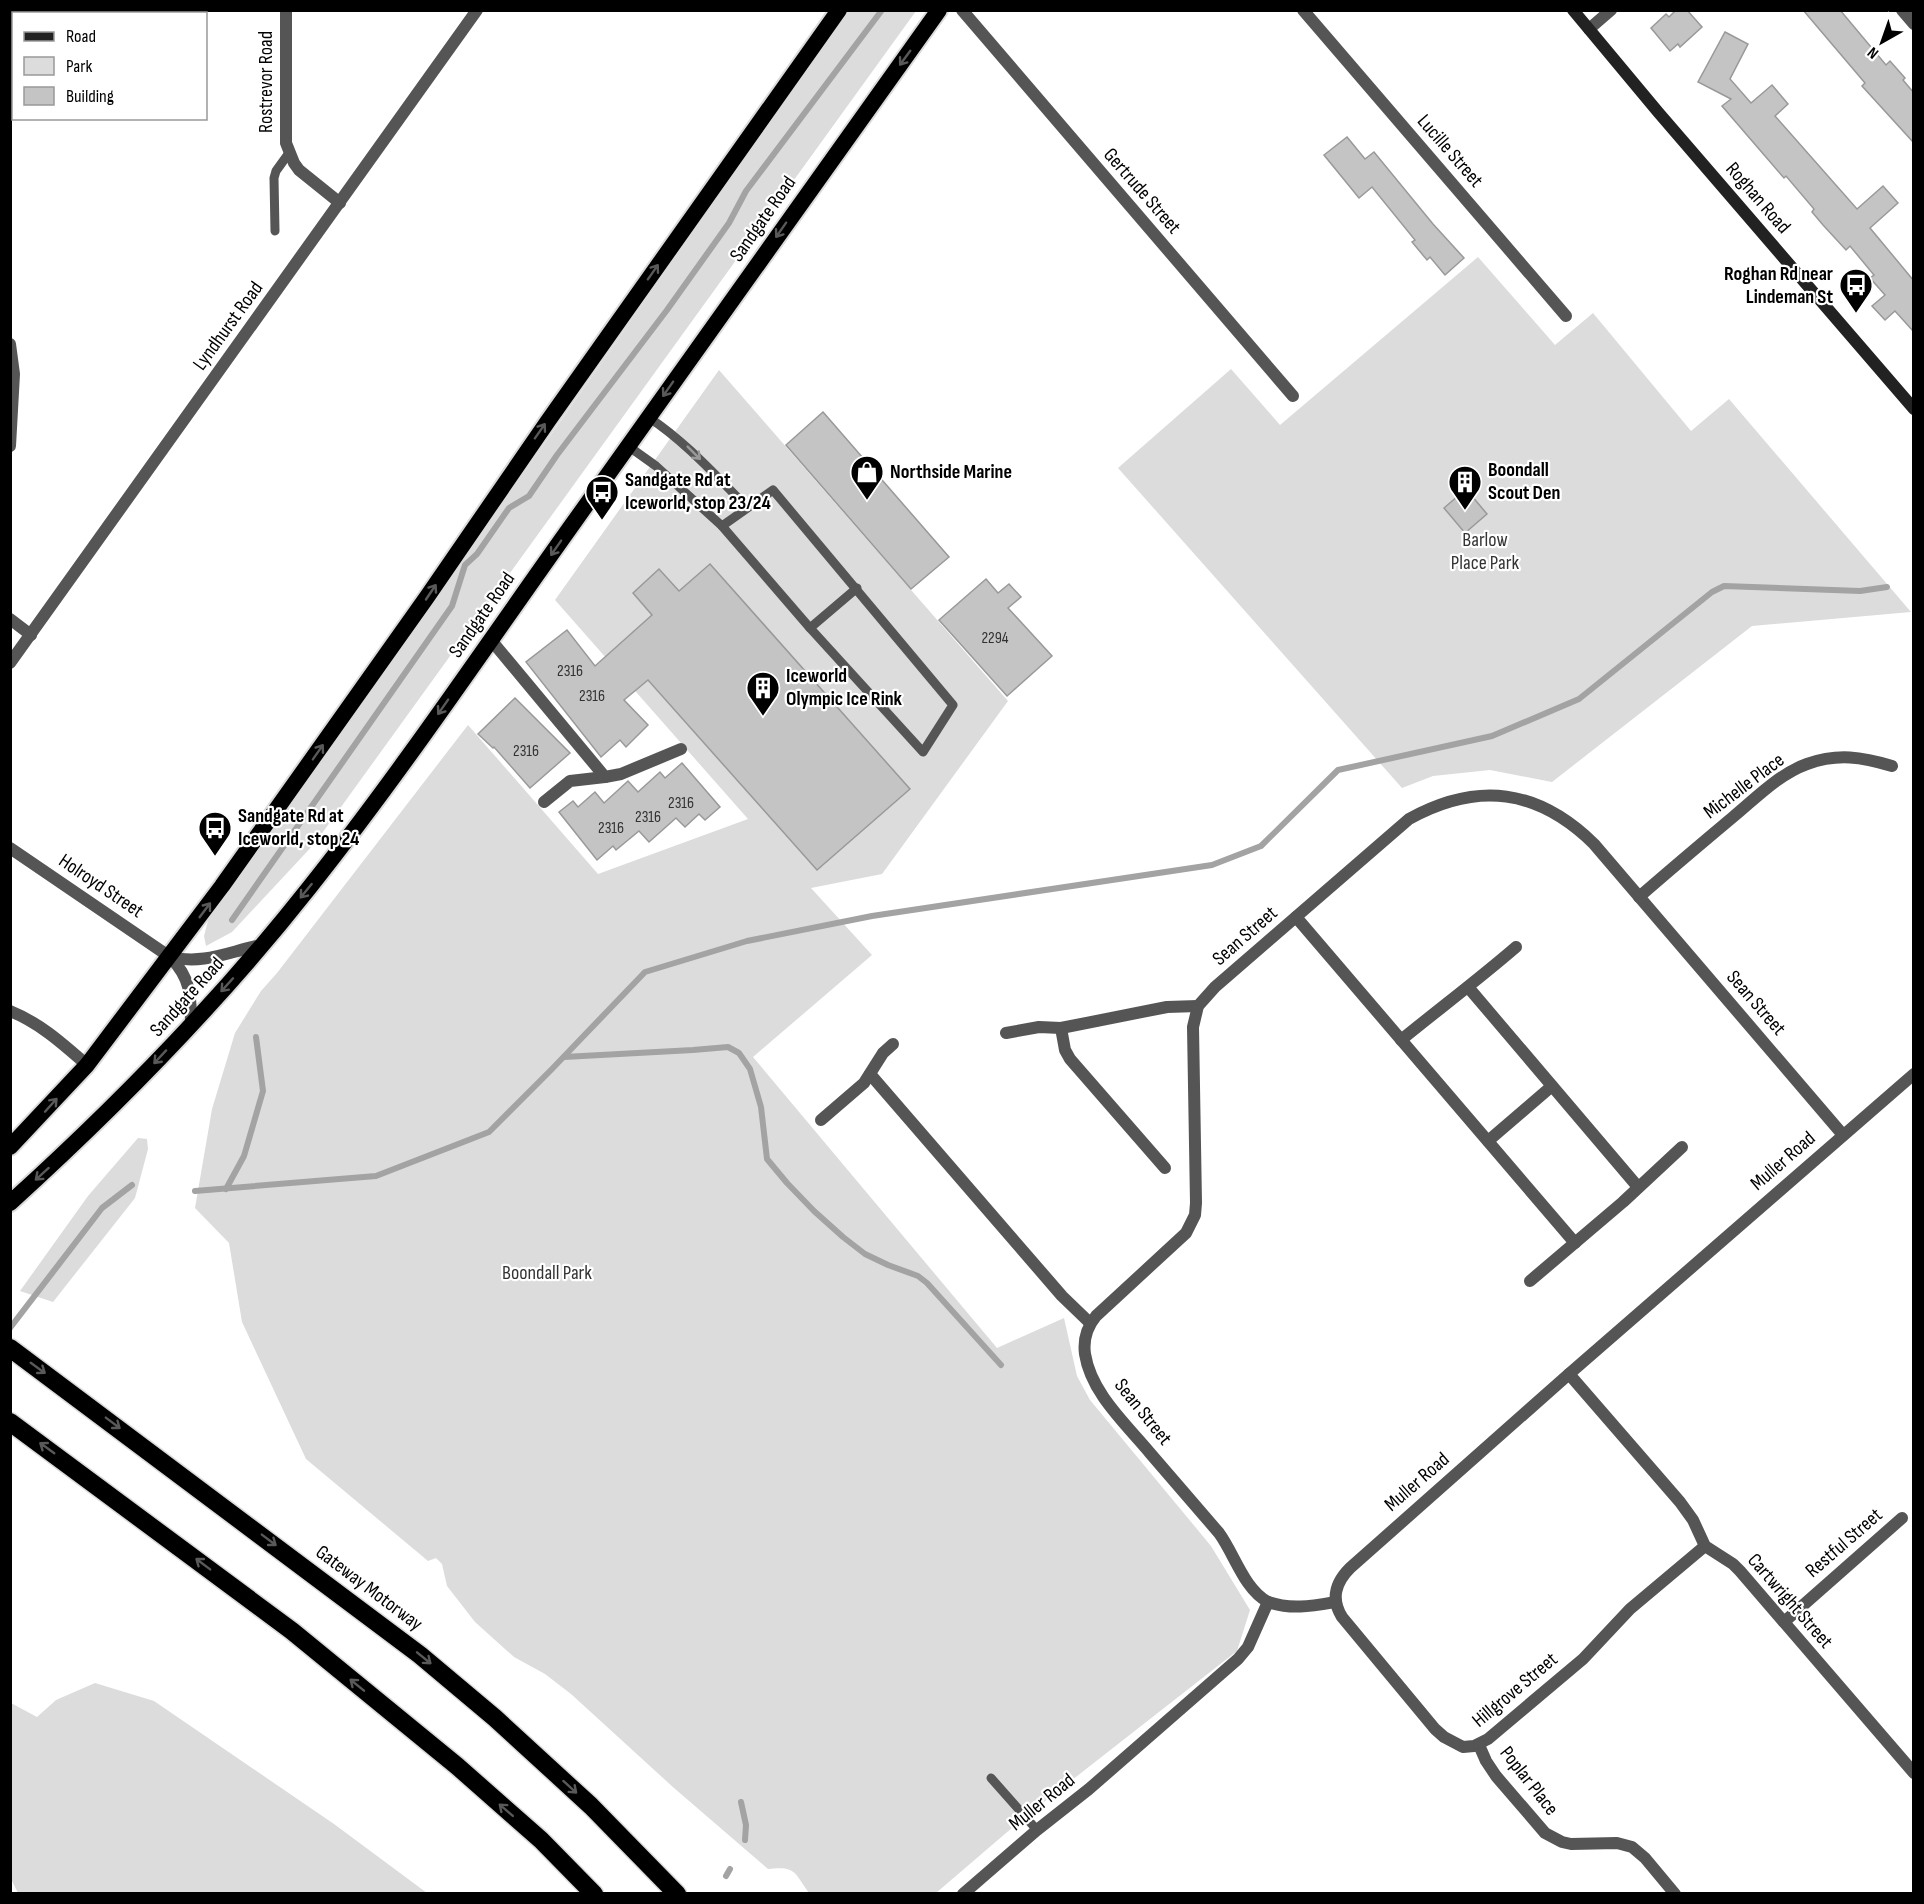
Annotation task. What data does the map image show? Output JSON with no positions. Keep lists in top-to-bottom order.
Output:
{
  "streets": {
    "highway": ["Sandgate Road", "Gateway Motorway"],
    "main road": ["Roghan Road"],
    "street": [
      "Rostrevor Road",
      "Lucille Street",
      "Gertrude Street",
      "Lyndhurst Road",
      "Michelle Place",
      "Holroyd Street",
      "Sean Street",
      "Muller Road",
      "Restful Street",
      "Cartwright Street",
      "Hillgrove Street",
      "Poplar Place"
    ]
  },
  "crossings": [
    ["Rostrevor Road", "Lyndhurst Road"],
    ["Sandgate Road", "Holroyd Street"],
    ["Michelle Place", "Sean Street"],
    ["Sean Street", "Muller Road"],
    ["Muller Road", "Hillgrove Street"],
    ["Restful Street", "Cartwright Street"],
    ["Cartwright Street", "Hillgrove Street"],
    ["Hillgrove Street", "Poplar Place"]
  ],
  "parks": ["Barlow Place Park", "Boondall Park"],
  "places": {
    "bus stop": ["Roghan Rd near Lindeman St", "Sandgate Rd at Iceworld, stop 23/24", "Sandgate Rd at Iceworld, stop 24"],
    "shop": ["Northside Marine"],
    "building": ["Boondall Scout Den", "Iceworld Olympic Ice Rink"]
  },
  "house_numbers": [
    "2294",
    "2316",
    "2316",
    "2316",
    "2316",
    "2316",
    "2316"
  ],
  "legend": ["Road", "Park", "Building"],
  "north": "bottom left"
}
